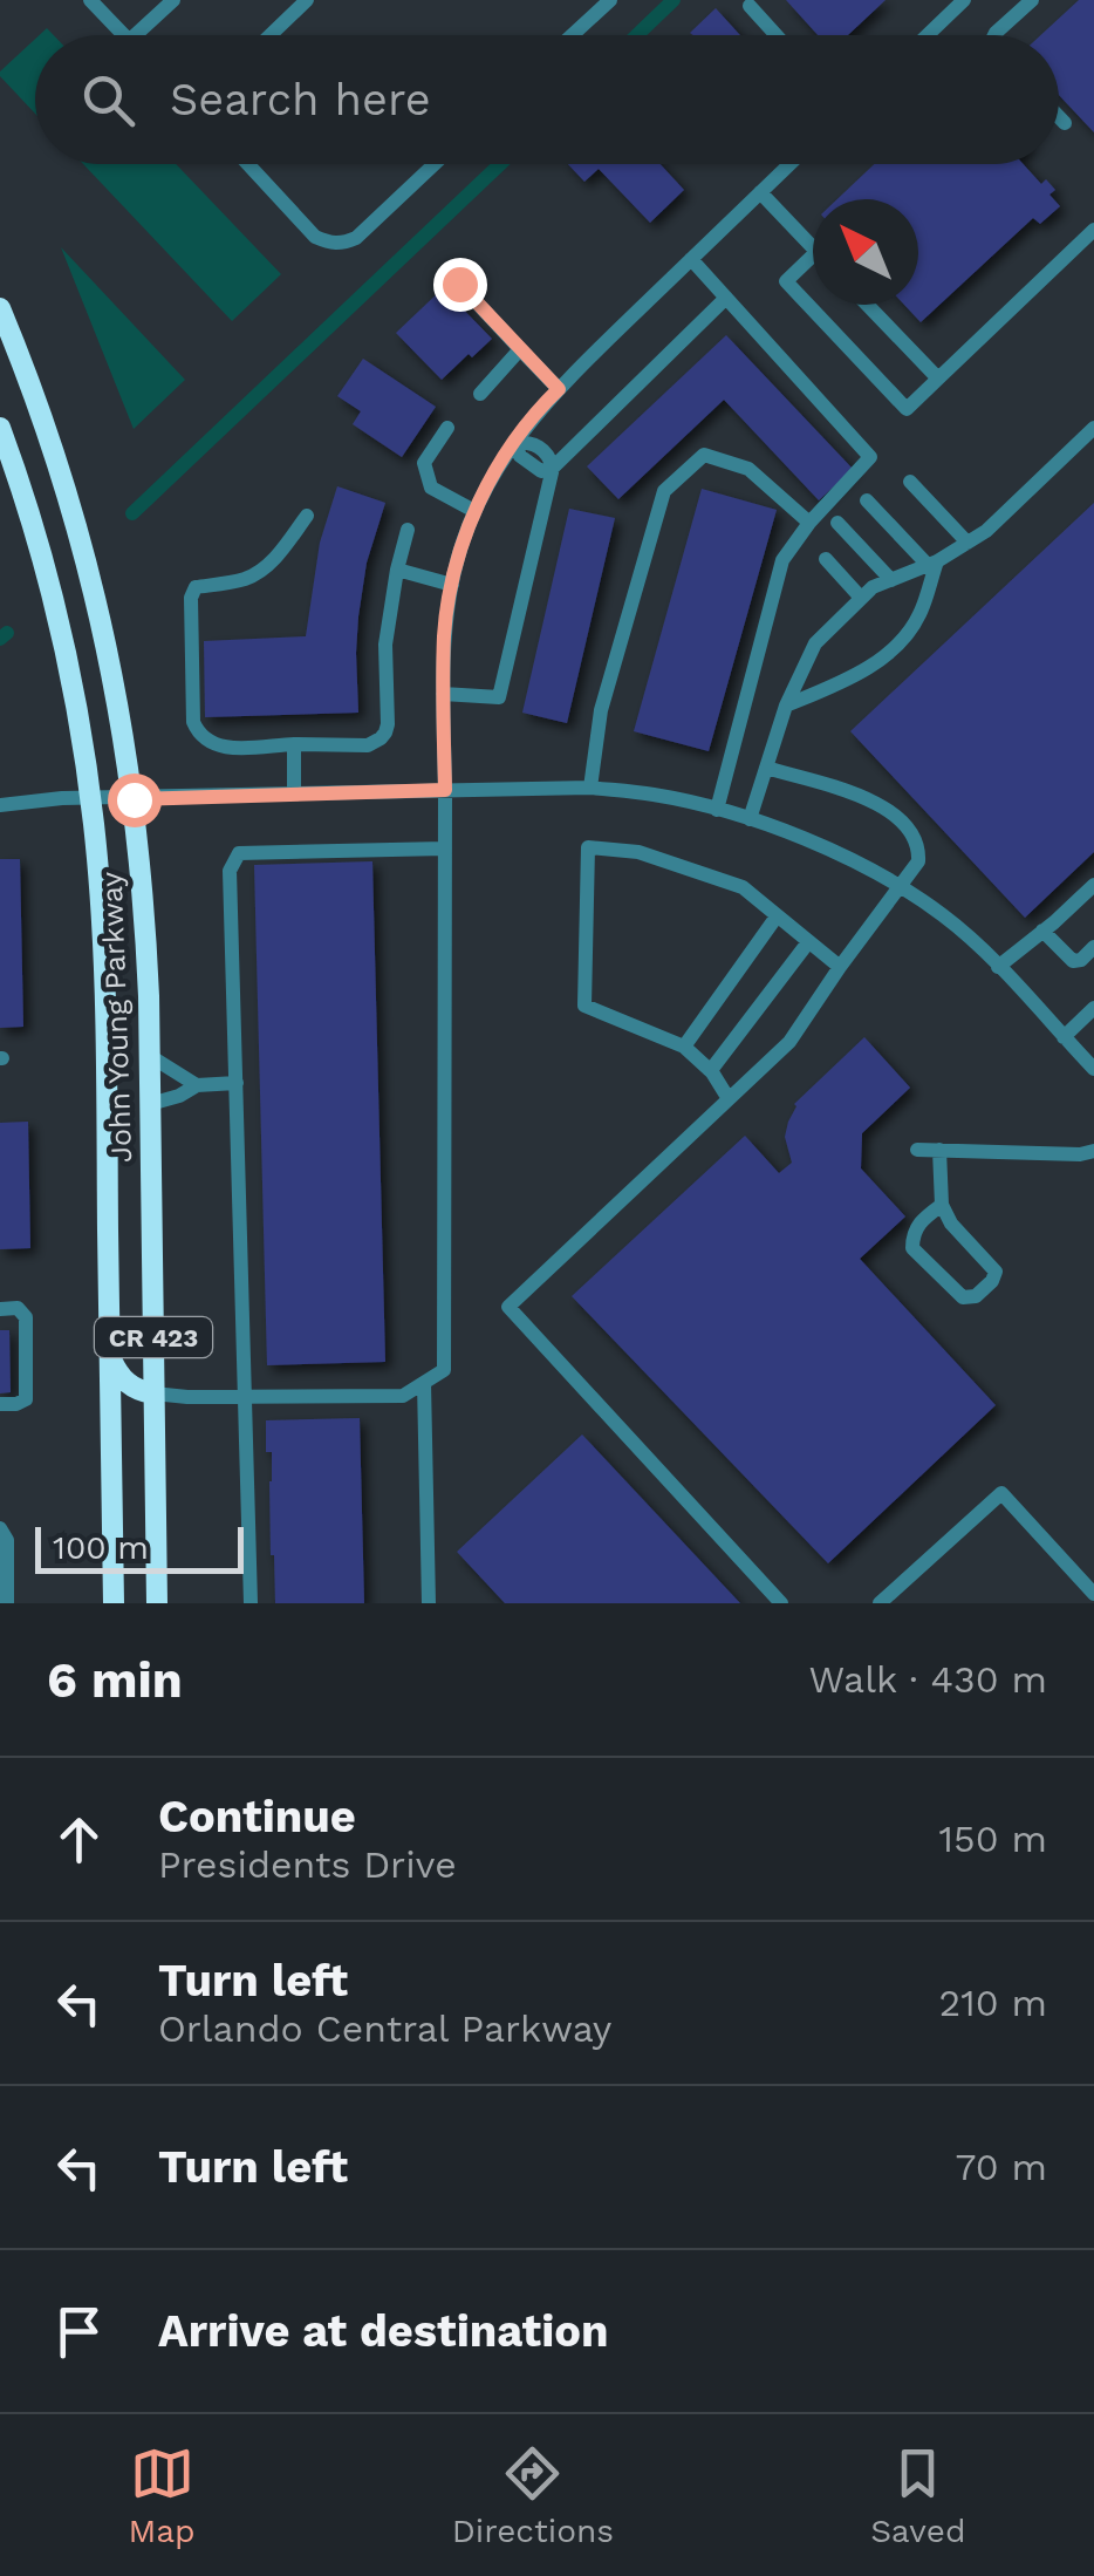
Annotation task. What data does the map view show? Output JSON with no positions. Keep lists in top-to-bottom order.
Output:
{
  "streets": {
    "highway": ["John Young Parkway", "CR 423"]
  },
  "scale_bar": "100 m",
  "north": "top left",
  "page": {
    "search": "Search here",
    "scale": "100 m",
    "heading": ["6 min", "Walk · 430 m"],
    "list": [
      ["Continue", "Presidents Drive", "150 m"],
      ["Turn left", "Orlando Central Parkway", "210 m"],
      ["Turn left", "70 m"],
      "Arrive at destination"
    ],
    "nav": ["Map", "Directions", "Saved"]
  }
}
